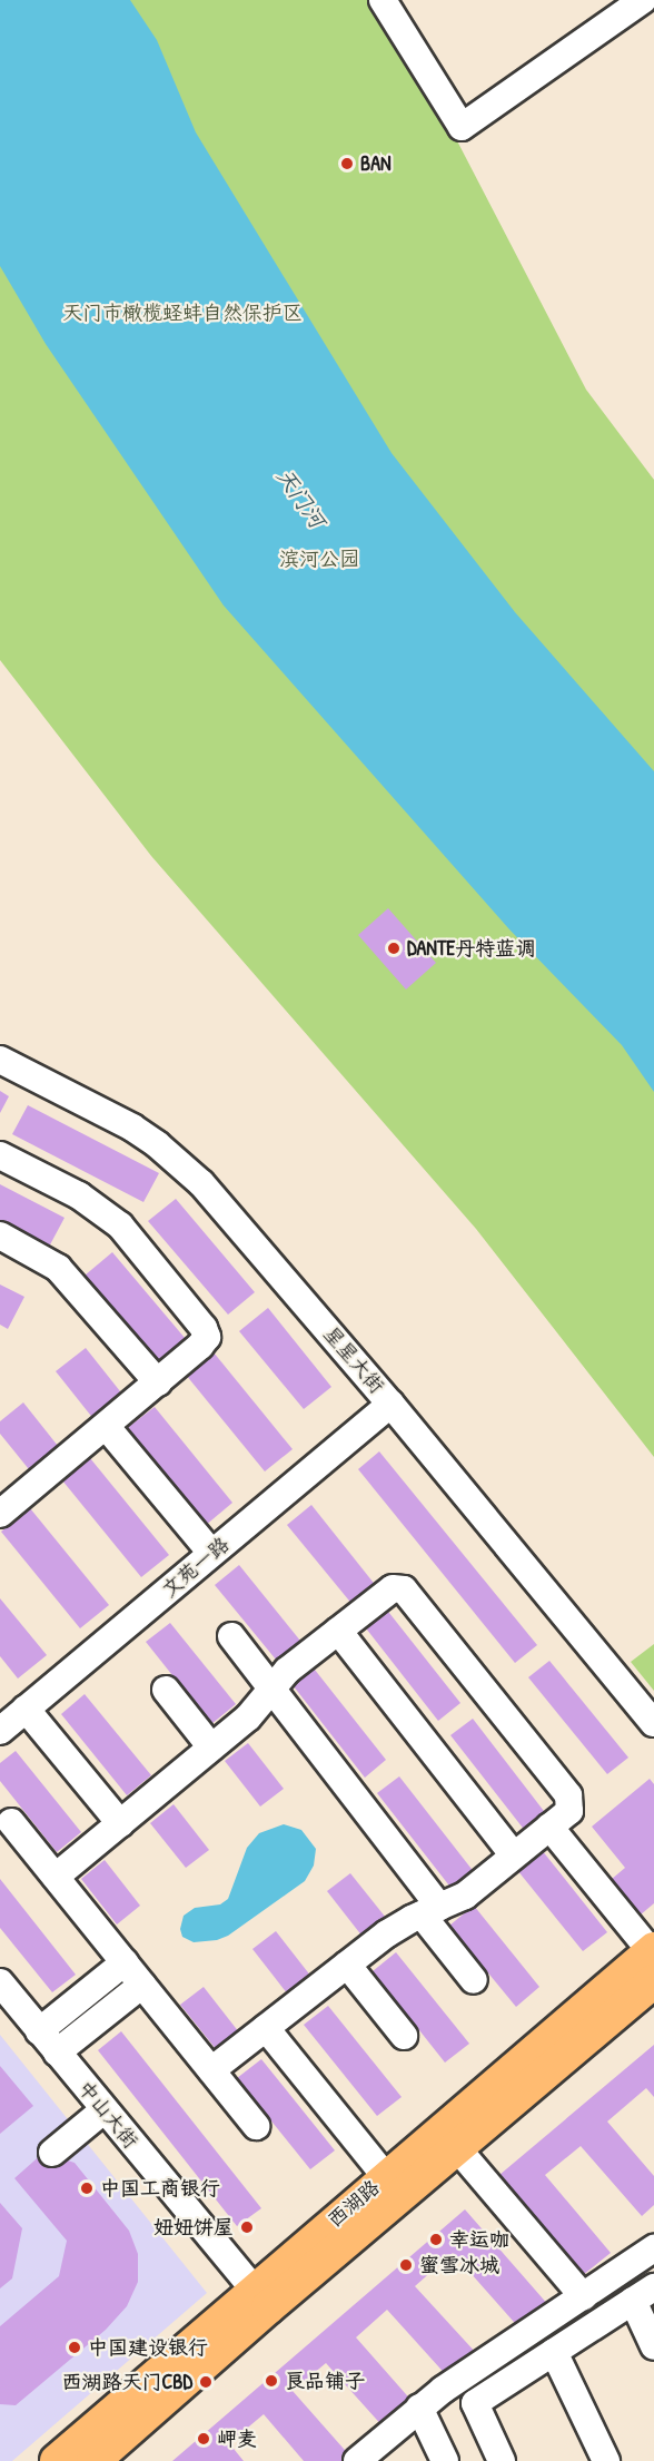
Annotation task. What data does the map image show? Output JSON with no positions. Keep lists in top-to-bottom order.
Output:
{
  "streets": {
    "main road": ["西湖路"],
    "street": ["星星大街", "文苑一路", "中山大街"]
  },
  "crossings": [
    ["星星大街", "文苑一路"],
    ["中山大街", "西湖路"]
  ],
  "water": ["天门河"],
  "parks": ["天门市橄榄蛏蚌自然保护区", "滨河公园"],
  "places": [
    "BAN",
    "DANTE丹特蓝调",
    "中国工商银行",
    "妞妞饼屋",
    "幸运咖",
    "蜜雪冰城",
    "中国建设银行",
    "良品铺子",
    "西湖路天门CBD",
    "岬麦"
  ]
}
